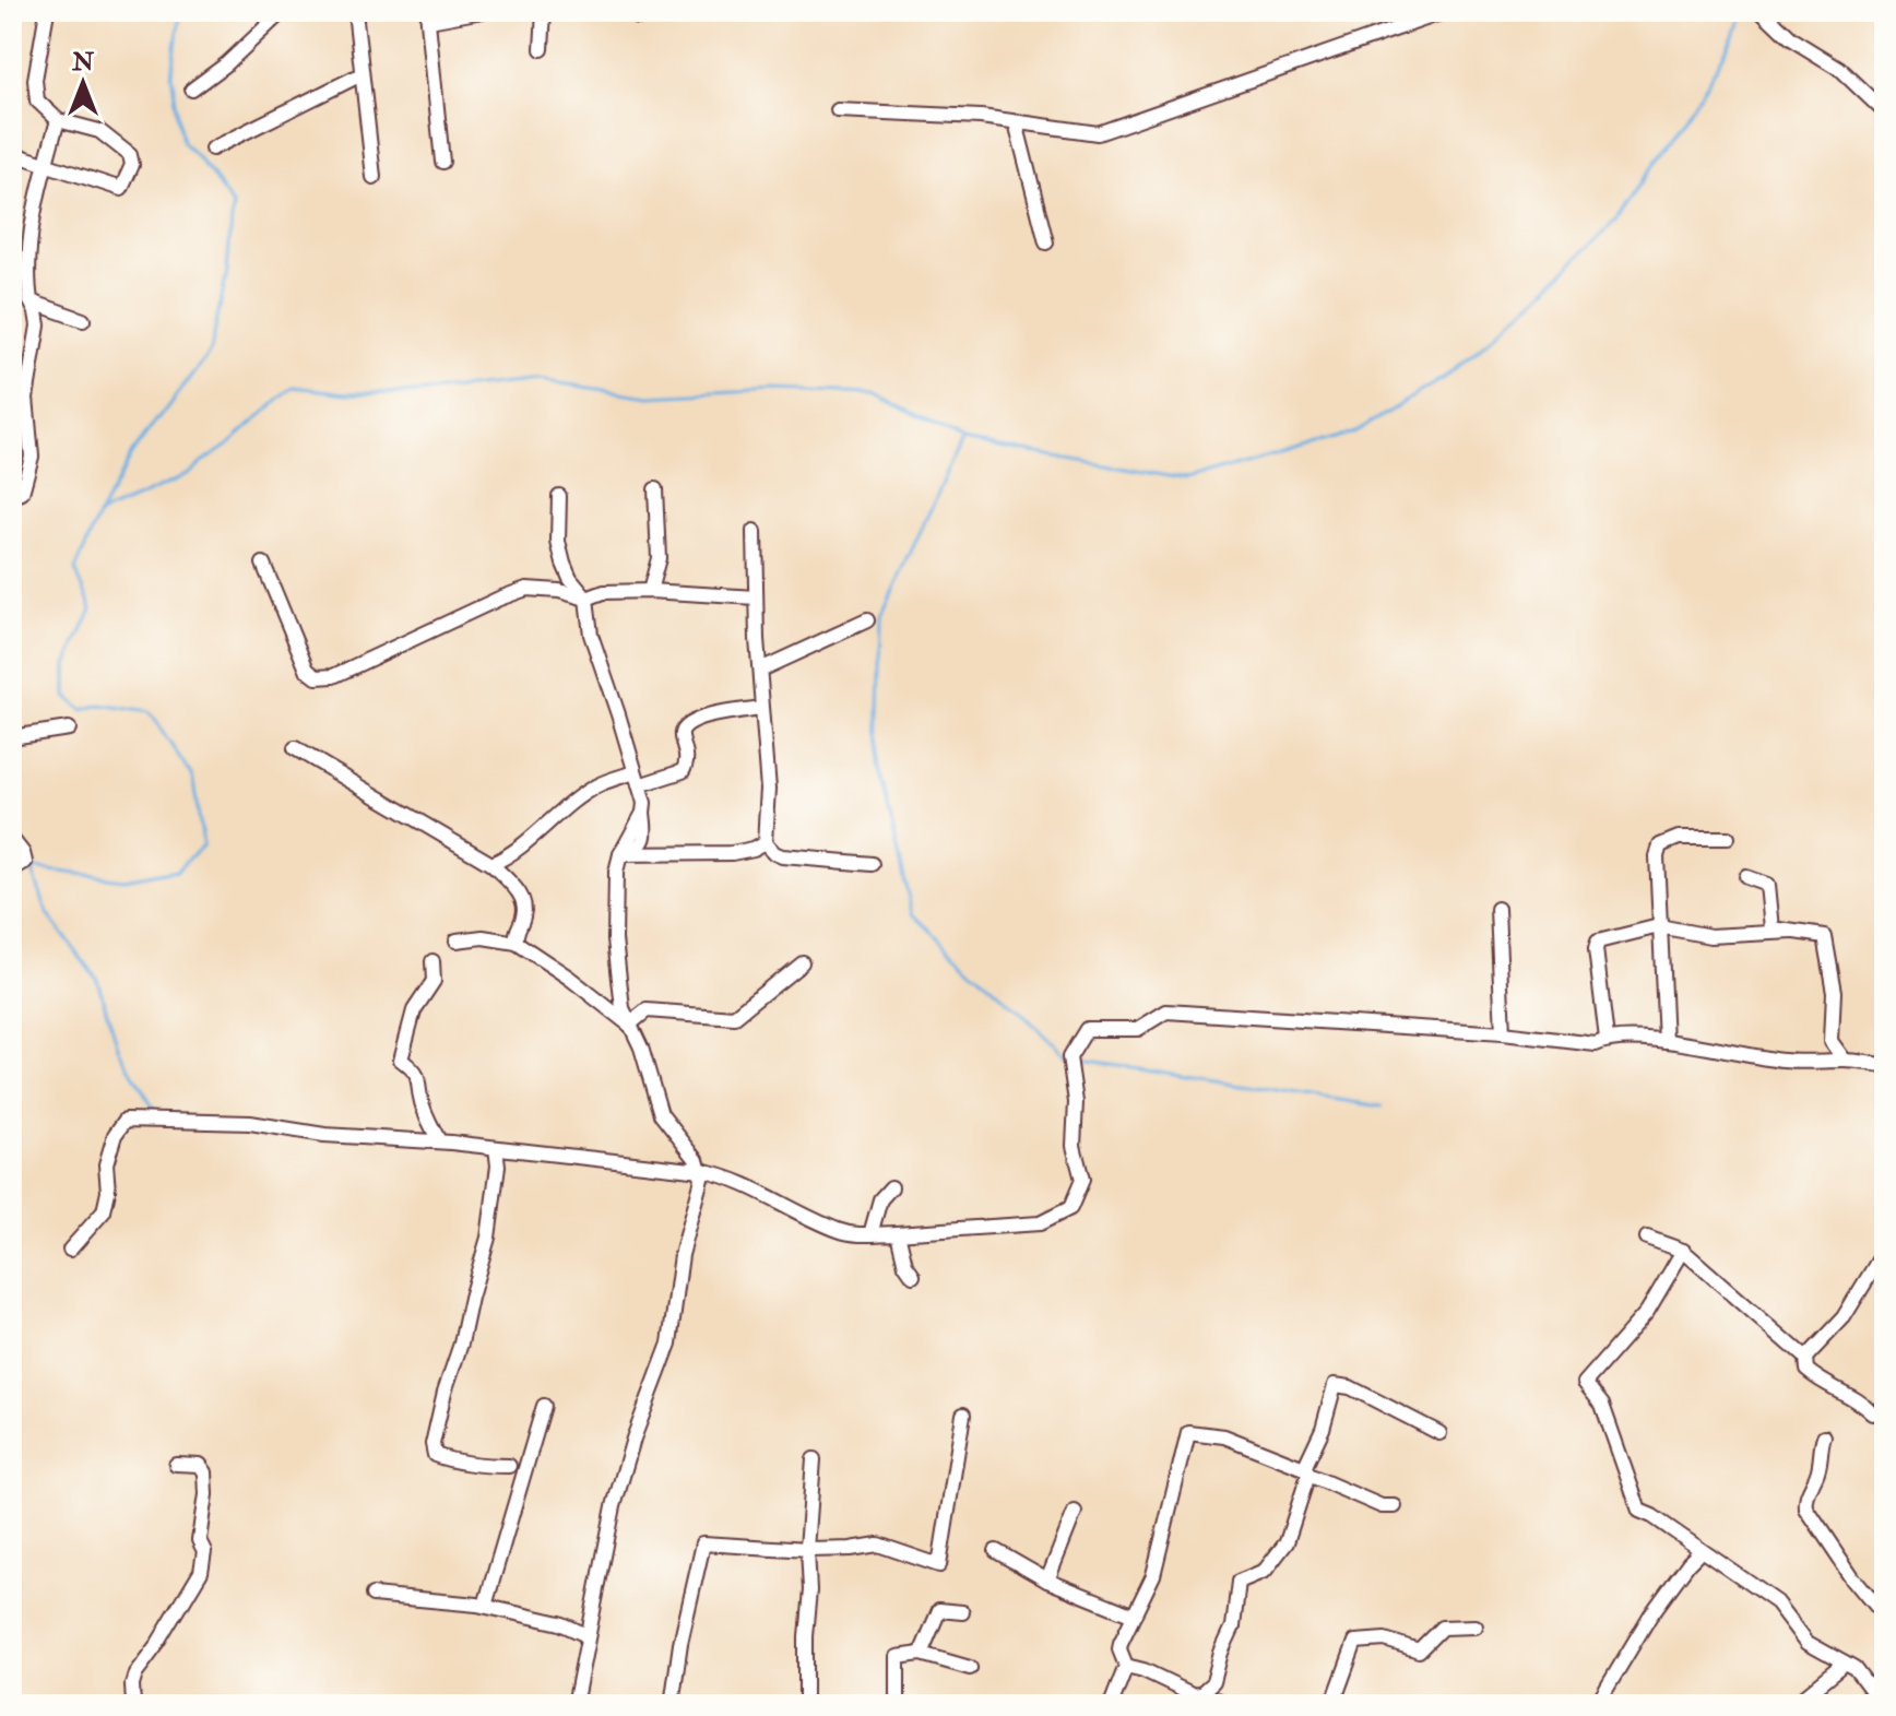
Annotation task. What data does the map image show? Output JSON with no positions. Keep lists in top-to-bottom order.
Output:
{
  "north": "top"
}
